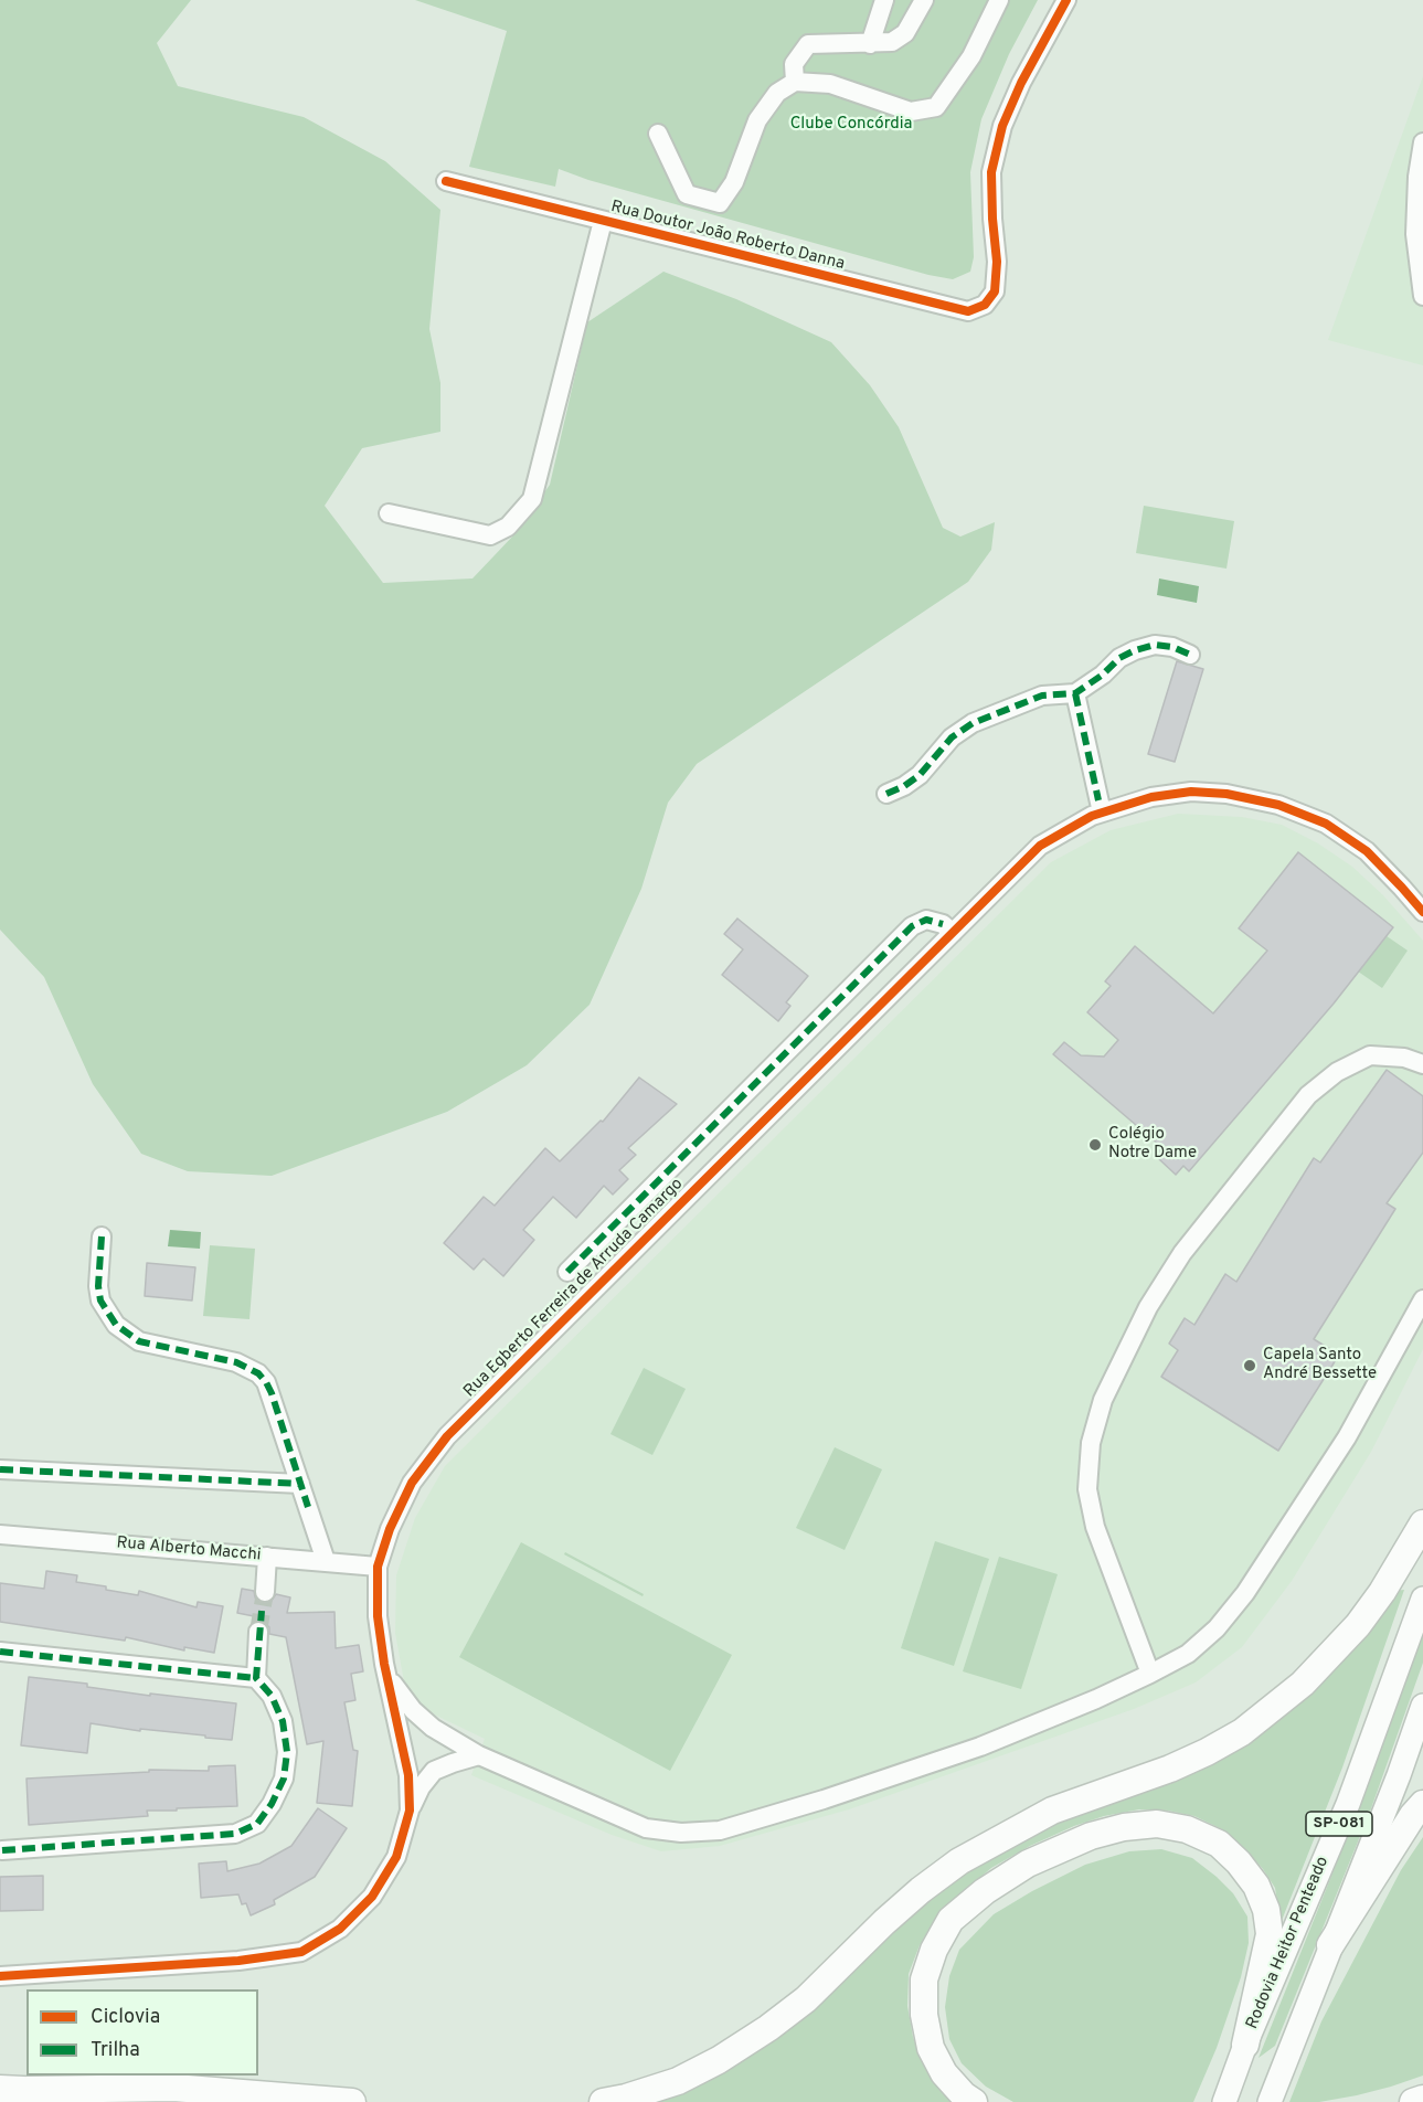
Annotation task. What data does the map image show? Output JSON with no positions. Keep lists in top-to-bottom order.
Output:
{
  "streets": {
    "main road": ["SP-081", "Rodovia Heitor Penteado"],
    "street": ["Rua Doutor João Roberto Danna", "Rua Egberto Ferreira de Arruda Camargo", "Rua Alberto Macchi"]
  },
  "crossings": [
    ["Rua Egberto Ferreira de Arruda Camargo", "Rua Alberto Macchi"]
  ],
  "parks": ["Clube Concórdia"],
  "places": ["Colégio Notre Dame", "Capela Santo André Bessette"],
  "legend": ["Ciclovia", "Trilha"]
}
